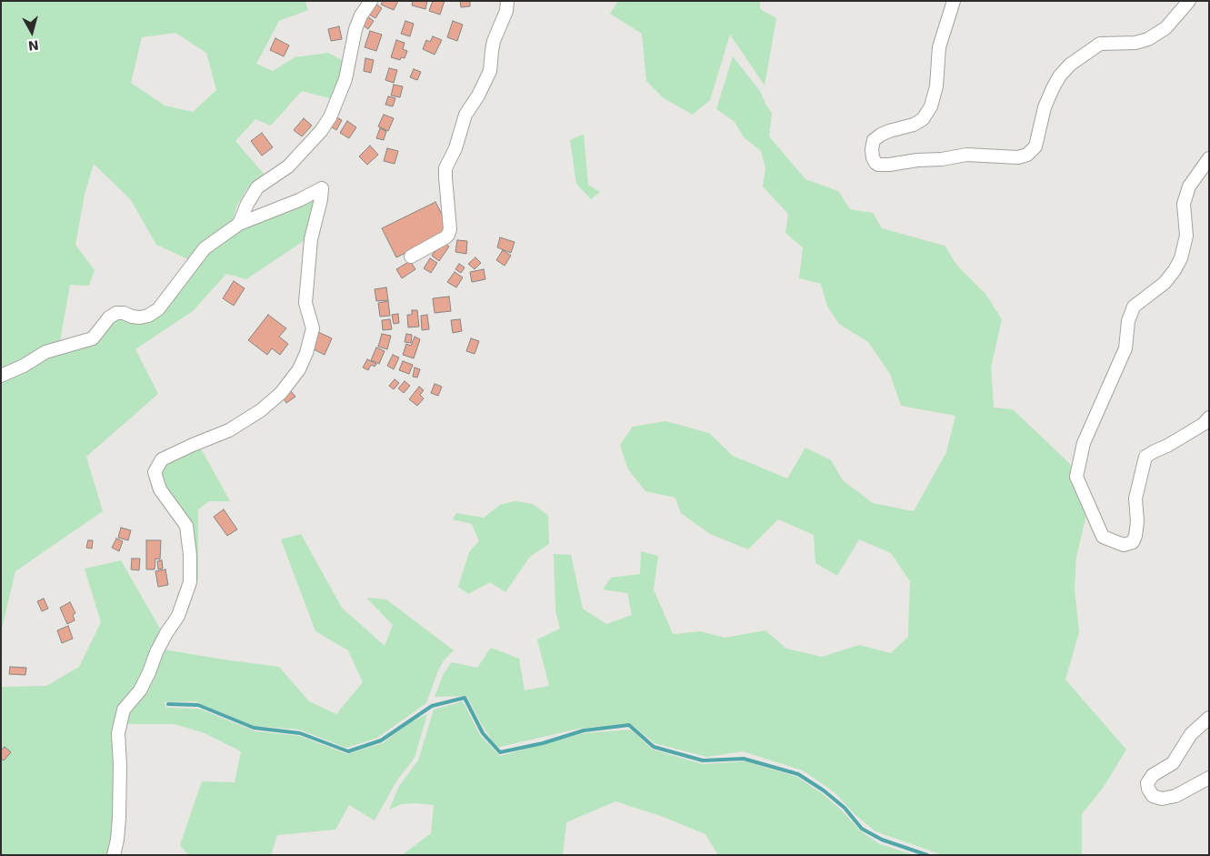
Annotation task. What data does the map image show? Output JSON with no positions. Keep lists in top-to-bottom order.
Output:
{
  "north": "bottom"
}
